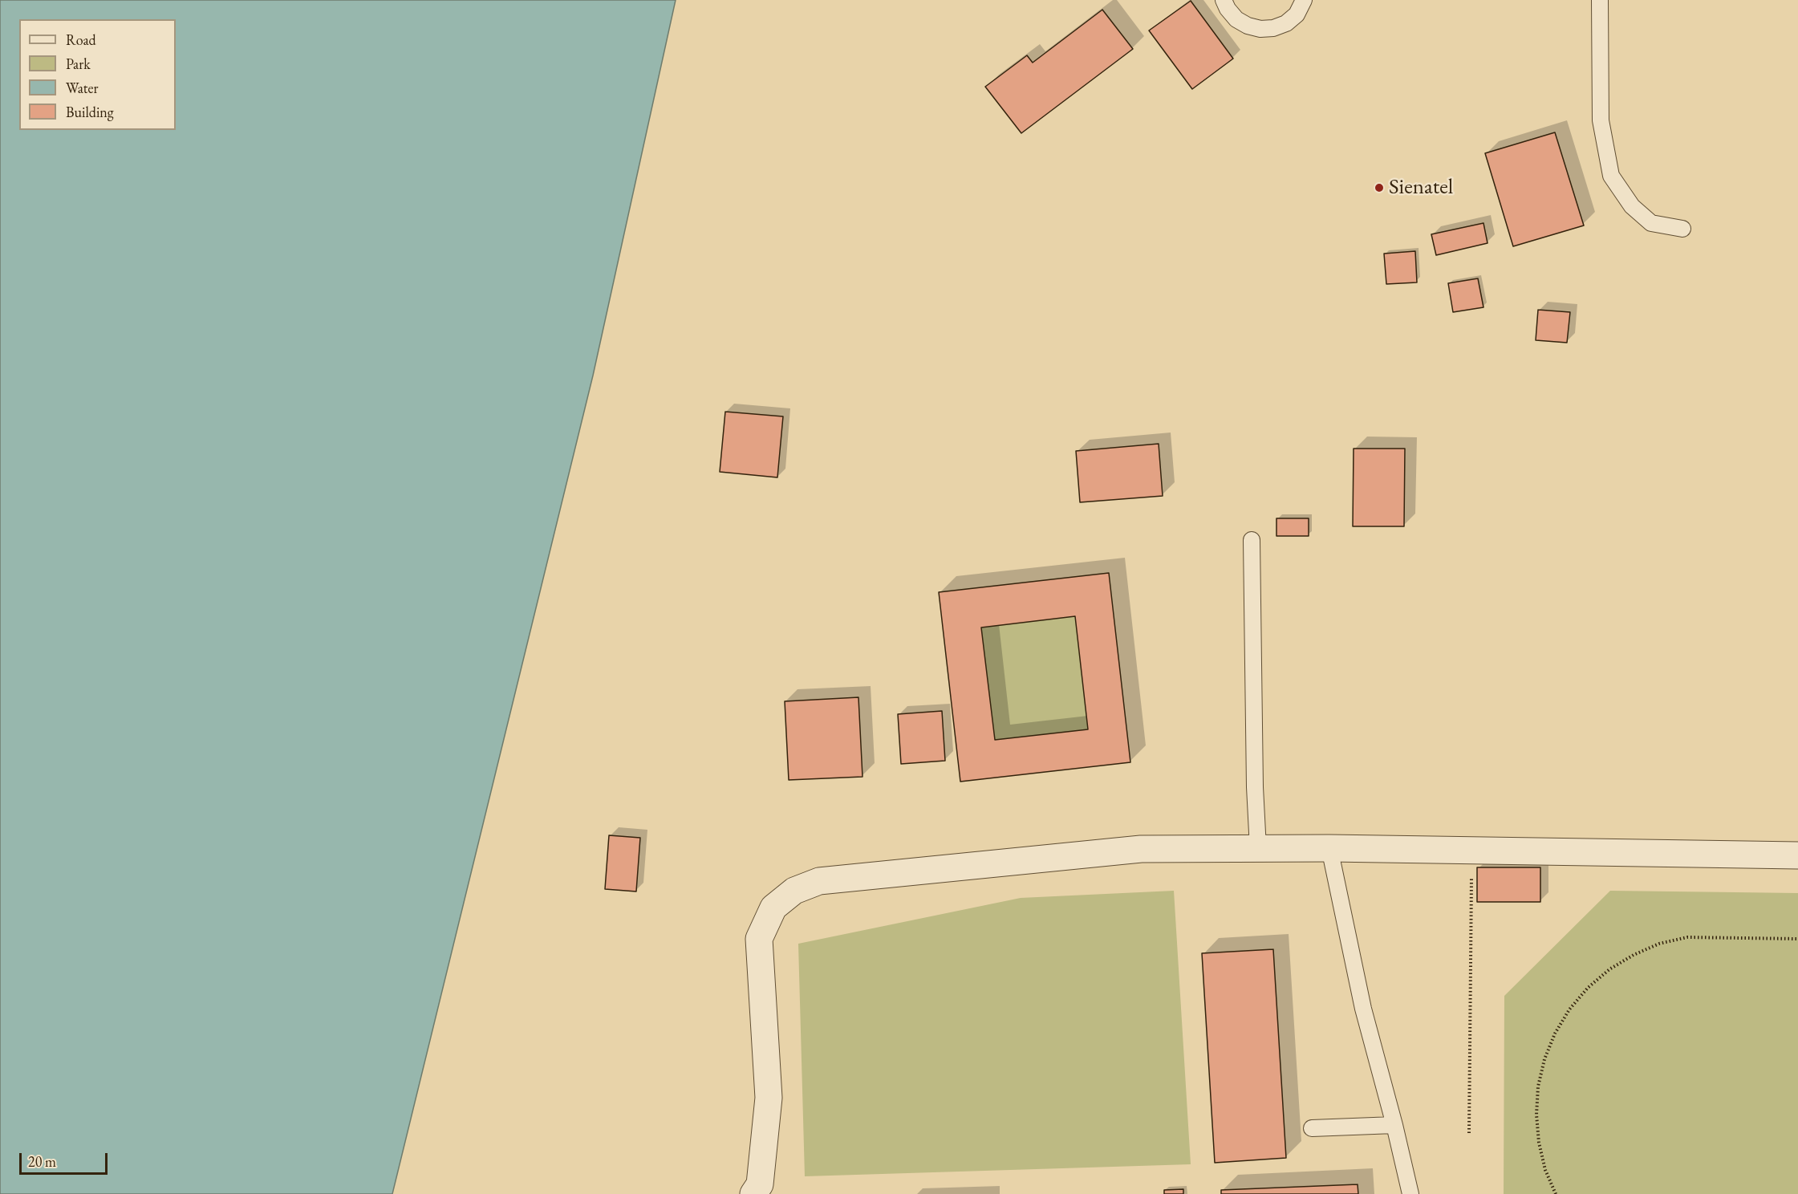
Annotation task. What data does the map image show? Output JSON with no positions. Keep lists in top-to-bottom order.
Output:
{
  "places": ["Sienatel"],
  "legend": [
    "Road",
    "Park",
    "Water",
    "Building"
  ],
  "scale_bar": "20 m"
}
